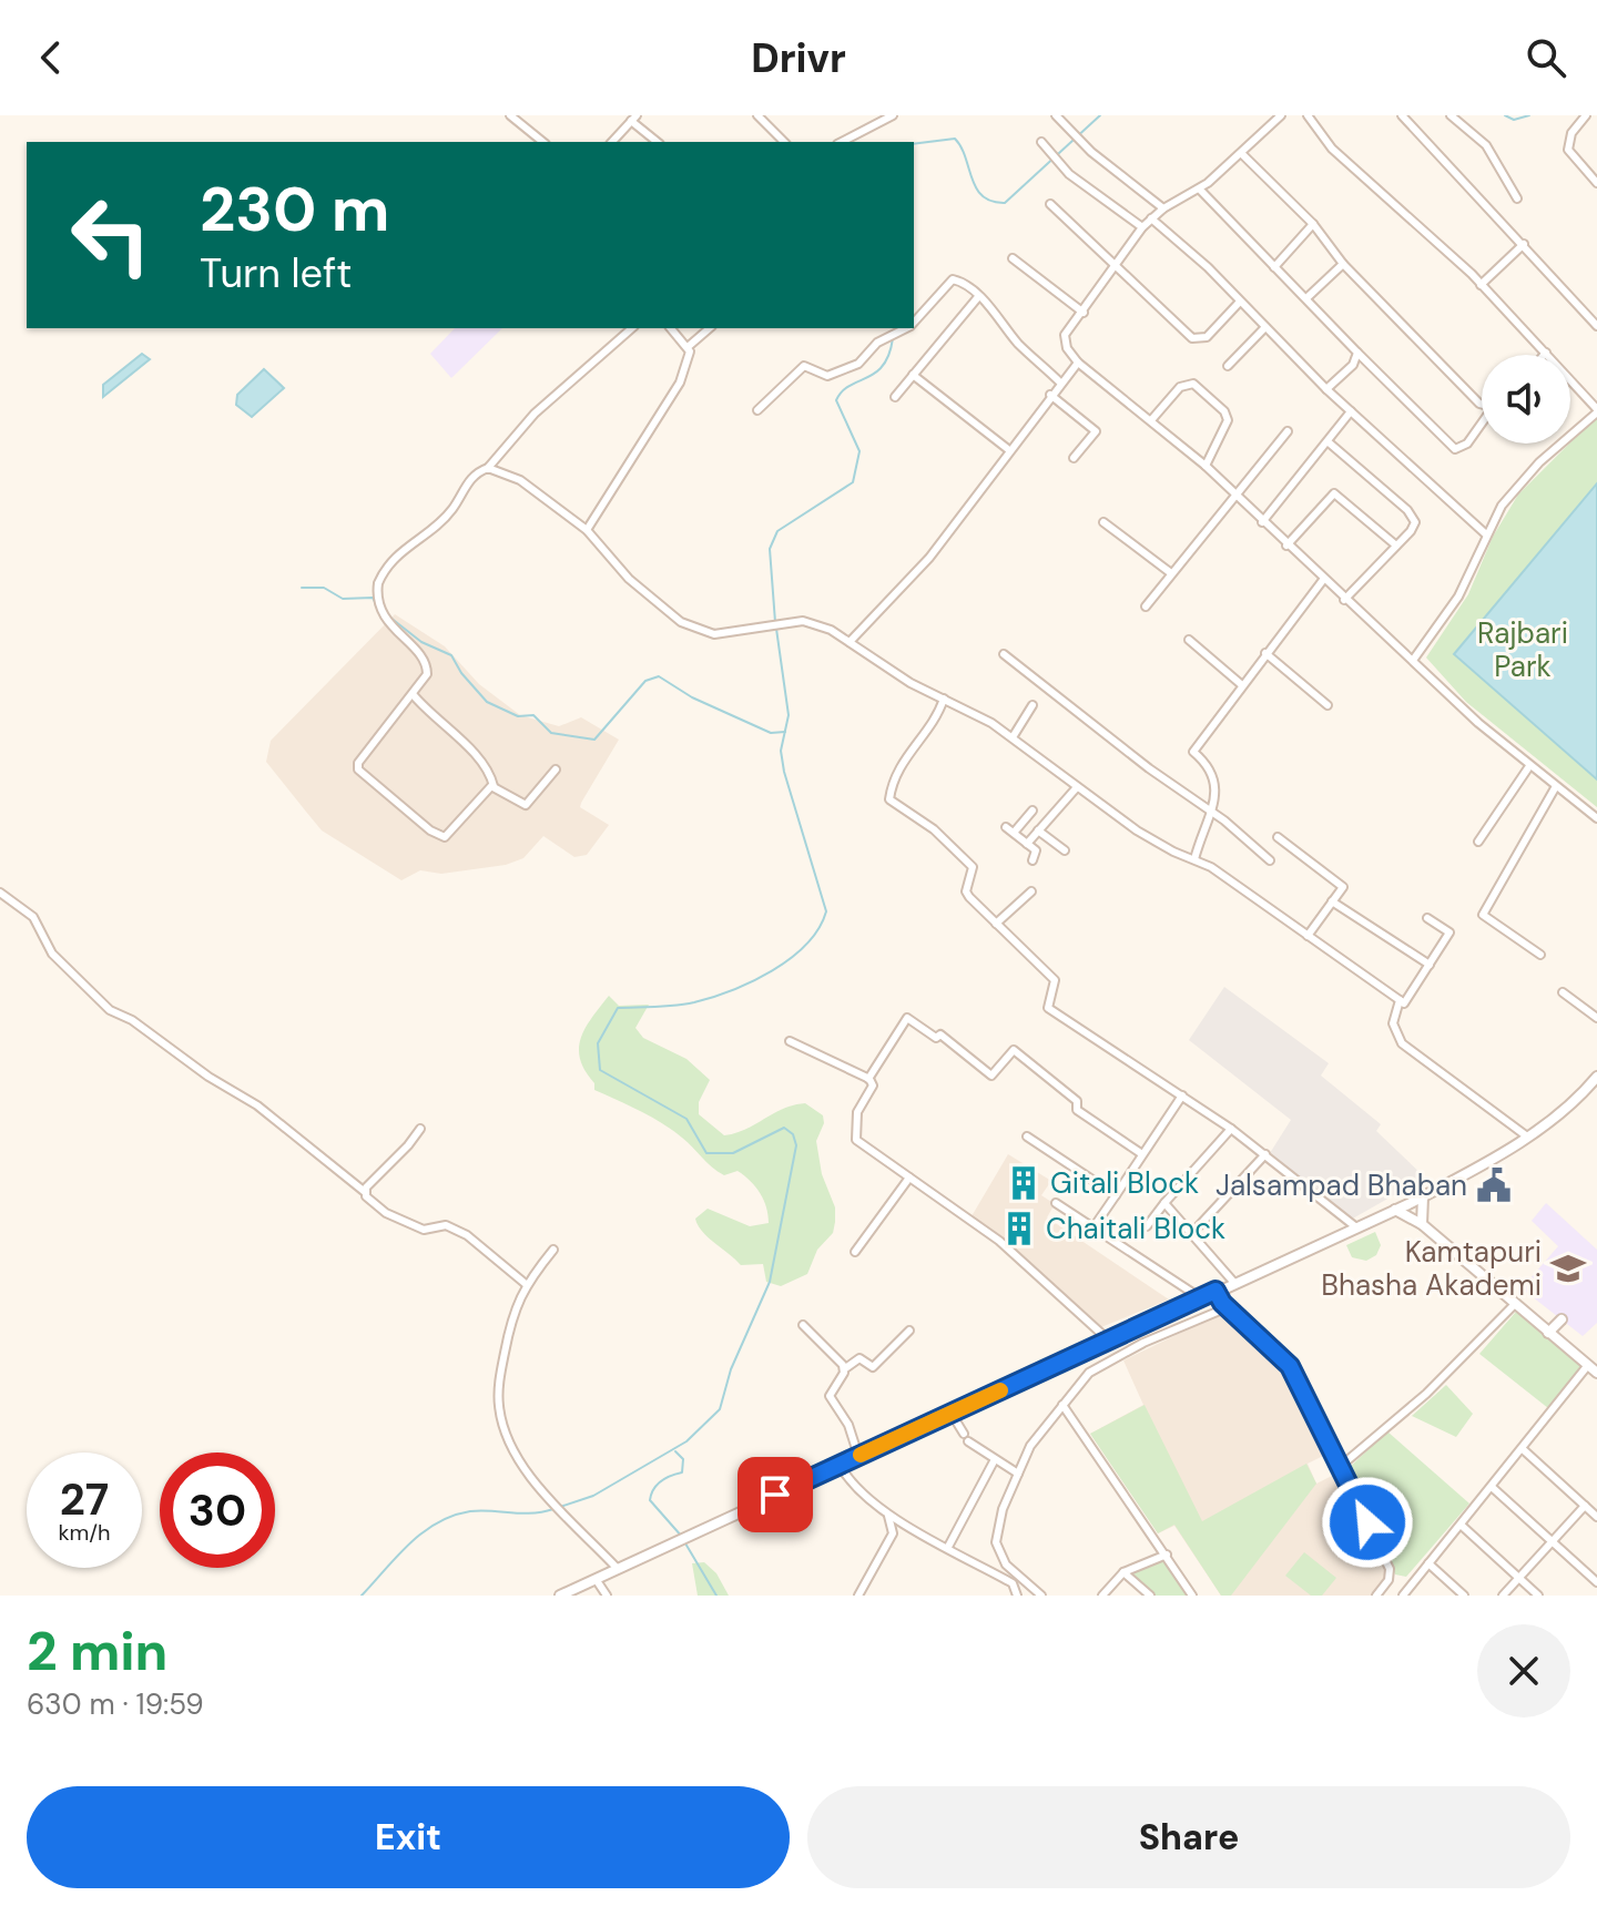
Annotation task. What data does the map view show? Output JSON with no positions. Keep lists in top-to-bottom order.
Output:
{
  "parks": ["Rajbari Park"],
  "places": {
    "building": ["Gitali Block", "Chaitali Block"],
    "public building": ["Jalsampad Bhaban"],
    "school or university": ["Kamtapuri Bhasha Akademi"]
  },
  "page": {
    "header": "Drivr",
    "turn": ["230 m", "Turn left"],
    "speed": "27 km/h",
    "limit": "30",
    "heading": ["2 min", "630 m · 19:59"],
    "buttons": ["Exit", "Share"]
  }
}
